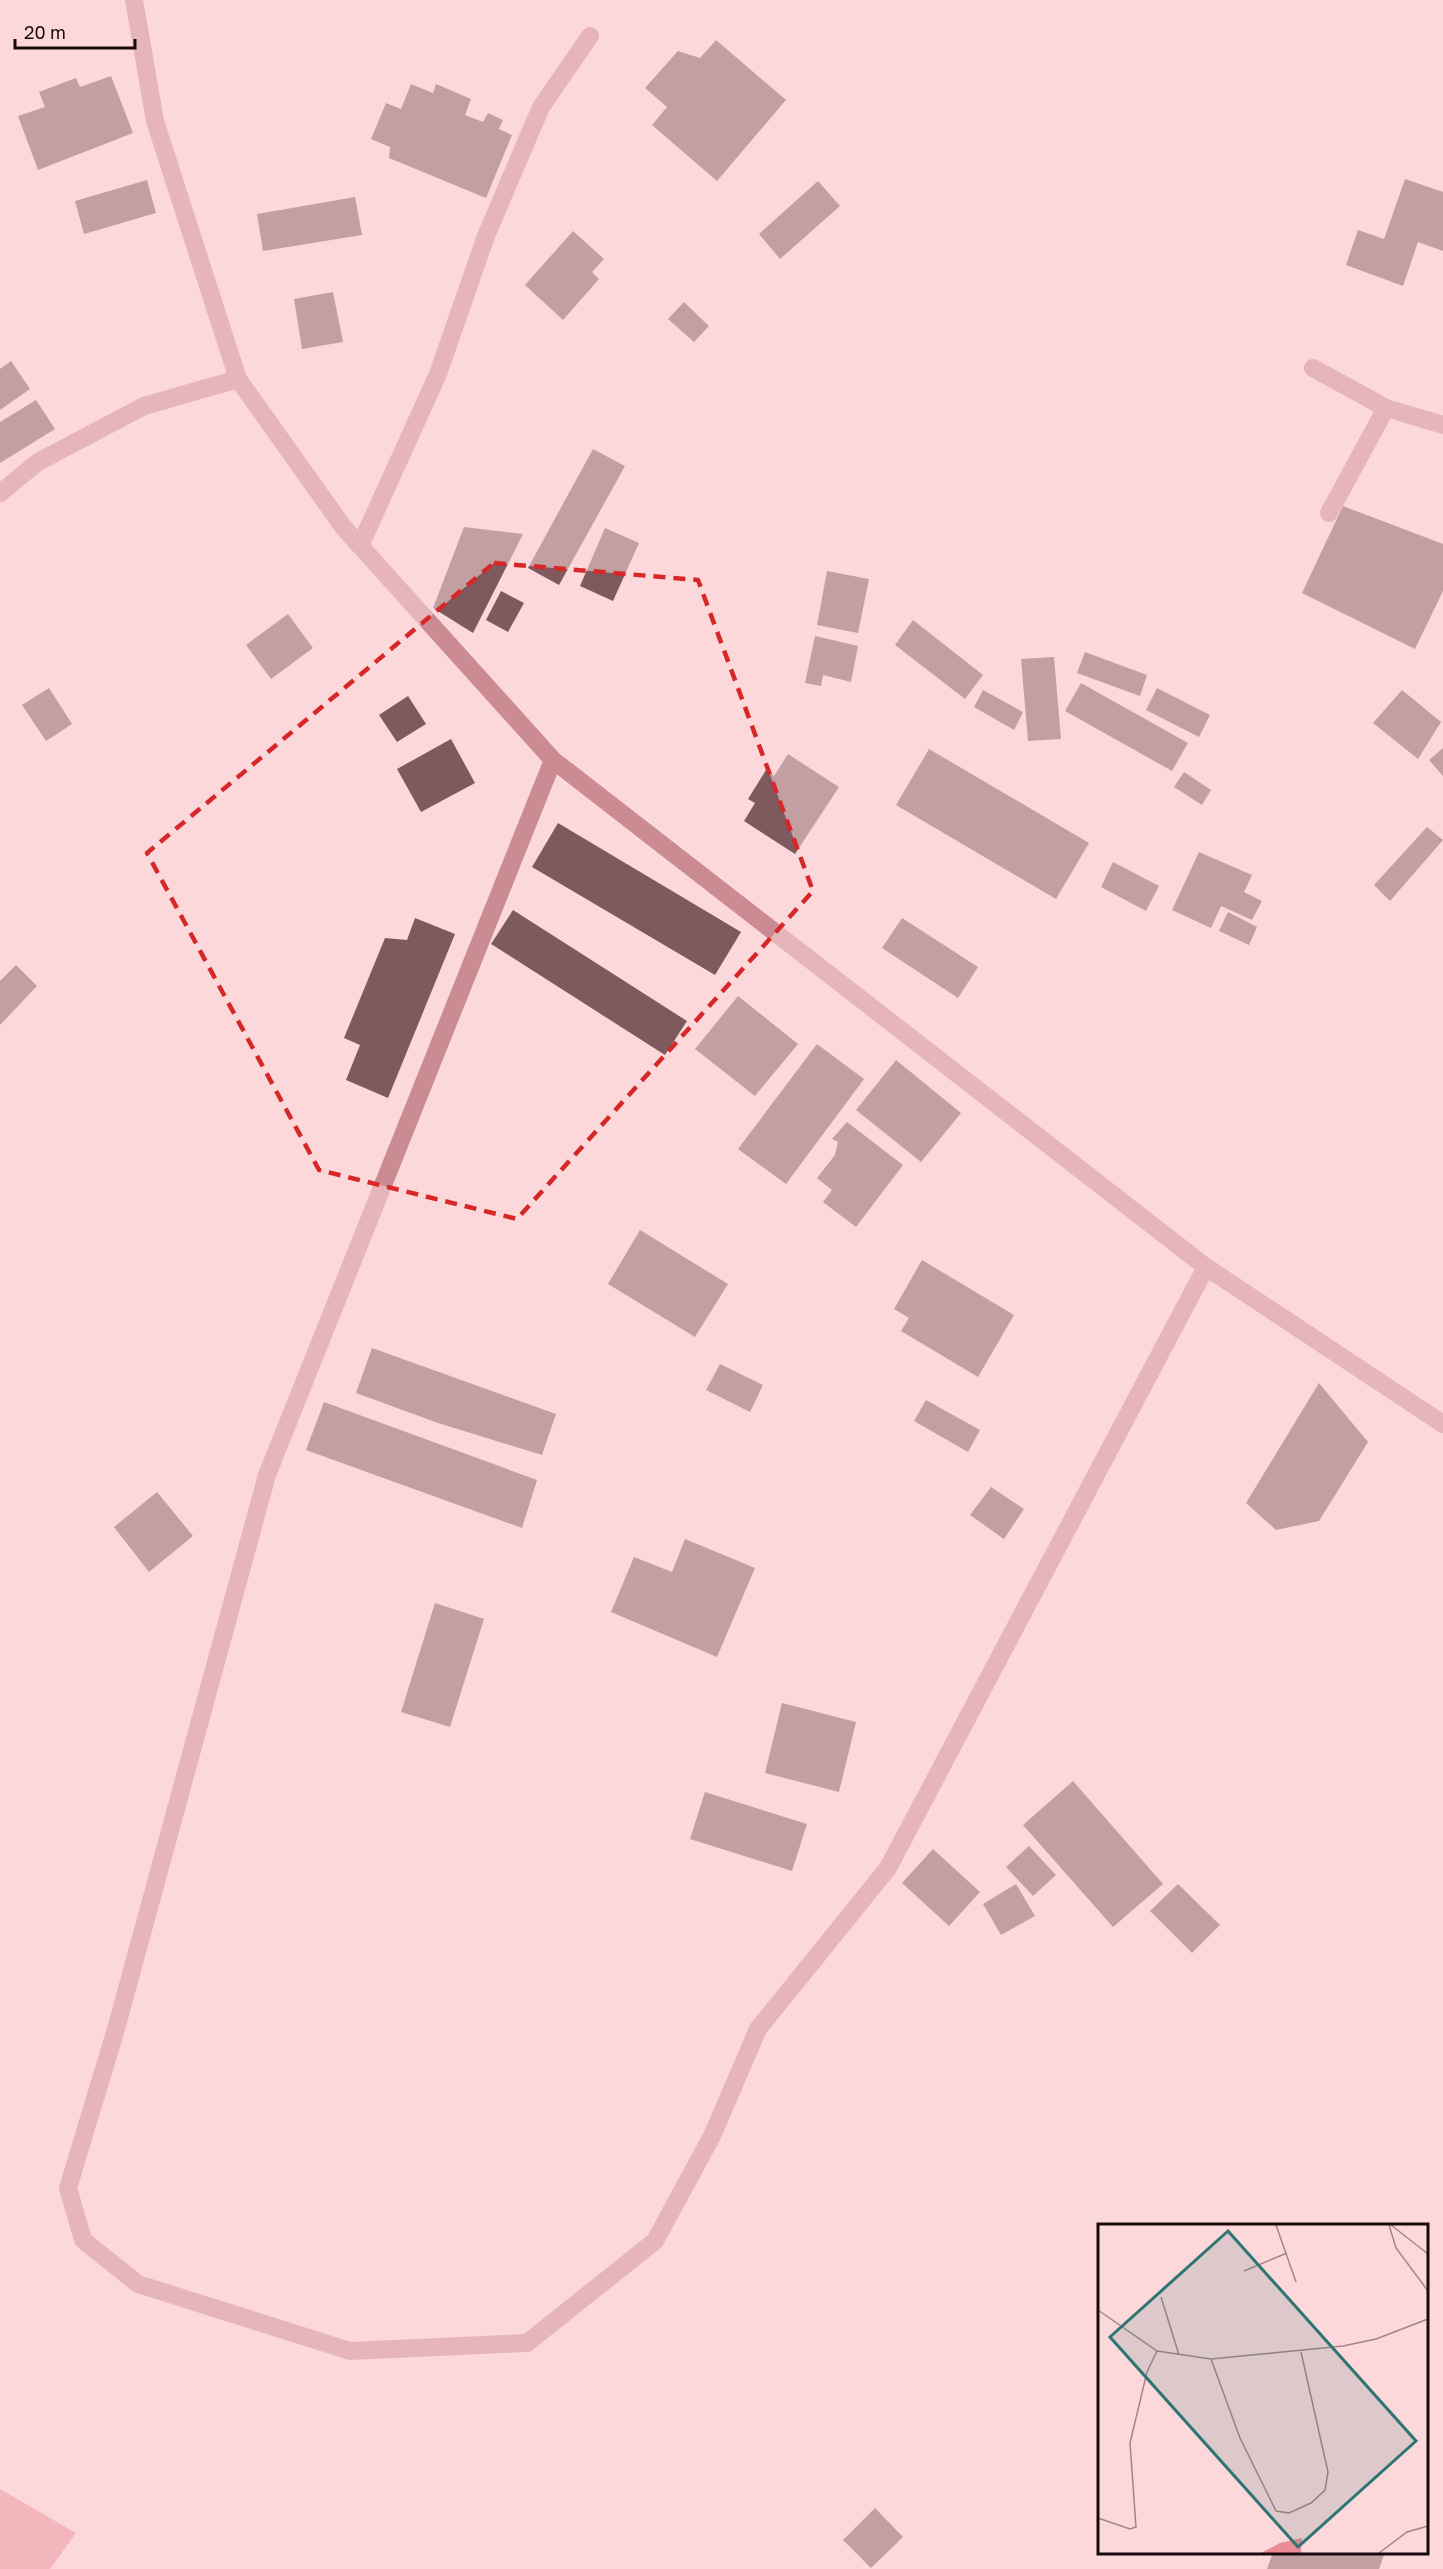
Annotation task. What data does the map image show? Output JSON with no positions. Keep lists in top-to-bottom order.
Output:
{
  "scale_bar": "20 m"
}
